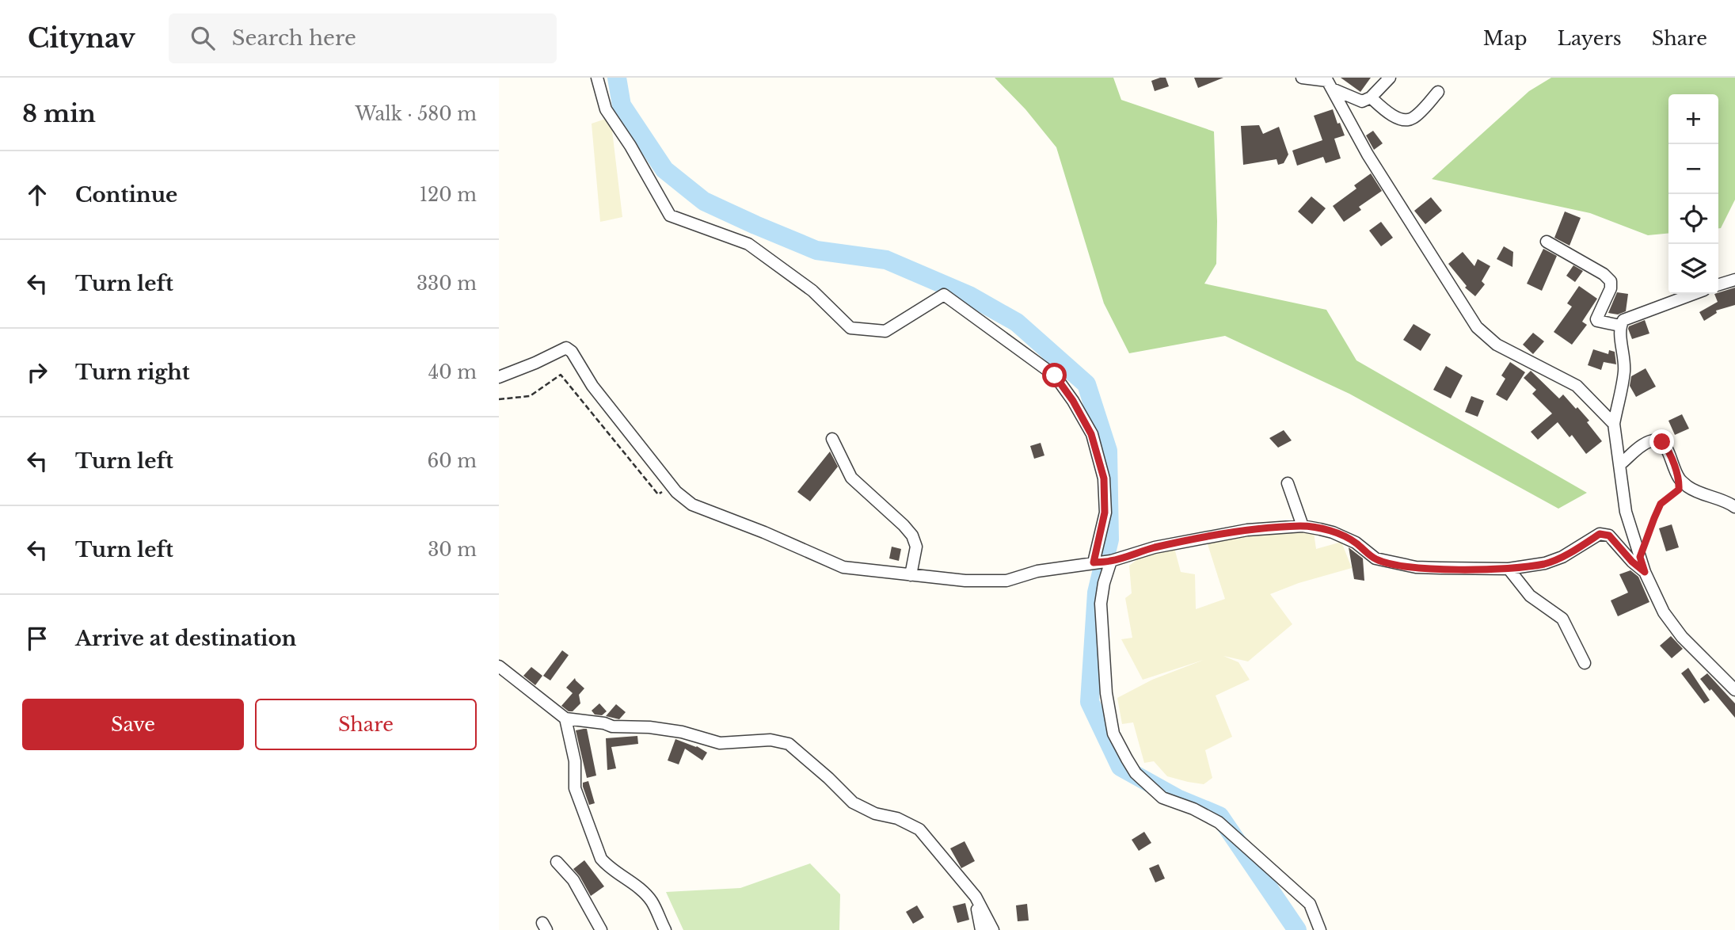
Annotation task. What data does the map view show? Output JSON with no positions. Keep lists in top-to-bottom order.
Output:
{
  "page": {
    "header": "Citynav",
    "search": "Search here",
    "nav": ["Map", "Layers", "Share"],
    "heading": ["8 min", "Walk · 580 m"],
    "map_buttons": ["+", "−"],
    "list": [
      ["Continue", "120 m"],
      ["Turn left", "330 m"],
      ["Turn right", "40 m"],
      ["Turn left", "60 m"],
      ["Turn left", "30 m"],
      "Arrive at destination"
    ],
    "buttons": ["Save", "Share"]
  }
}
